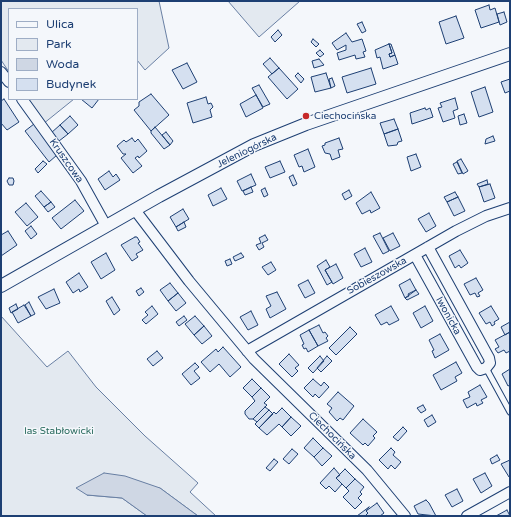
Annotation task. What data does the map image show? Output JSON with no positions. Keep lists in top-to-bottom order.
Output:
{
  "streets": {
    "street": [
      "Jeleniogórska",
      "Kruszcowa",
      "Sobieszowska",
      "Iwonicka",
      "Ciechocińska"
    ]
  },
  "crossings": [
    ["Jeleniogórska", "Kruszcowa"],
    ["Jeleniogórska", "Ciechocińska"],
    ["Sobieszowska", "Iwonicka"],
    ["Sobieszowska", "Ciechocińska"]
  ],
  "parks": ["las Stabłowicki"],
  "places": ["Ciechocińska"],
  "legend": [
    "Ulica",
    "Park",
    "Woda",
    "Budynek"
  ]
}
